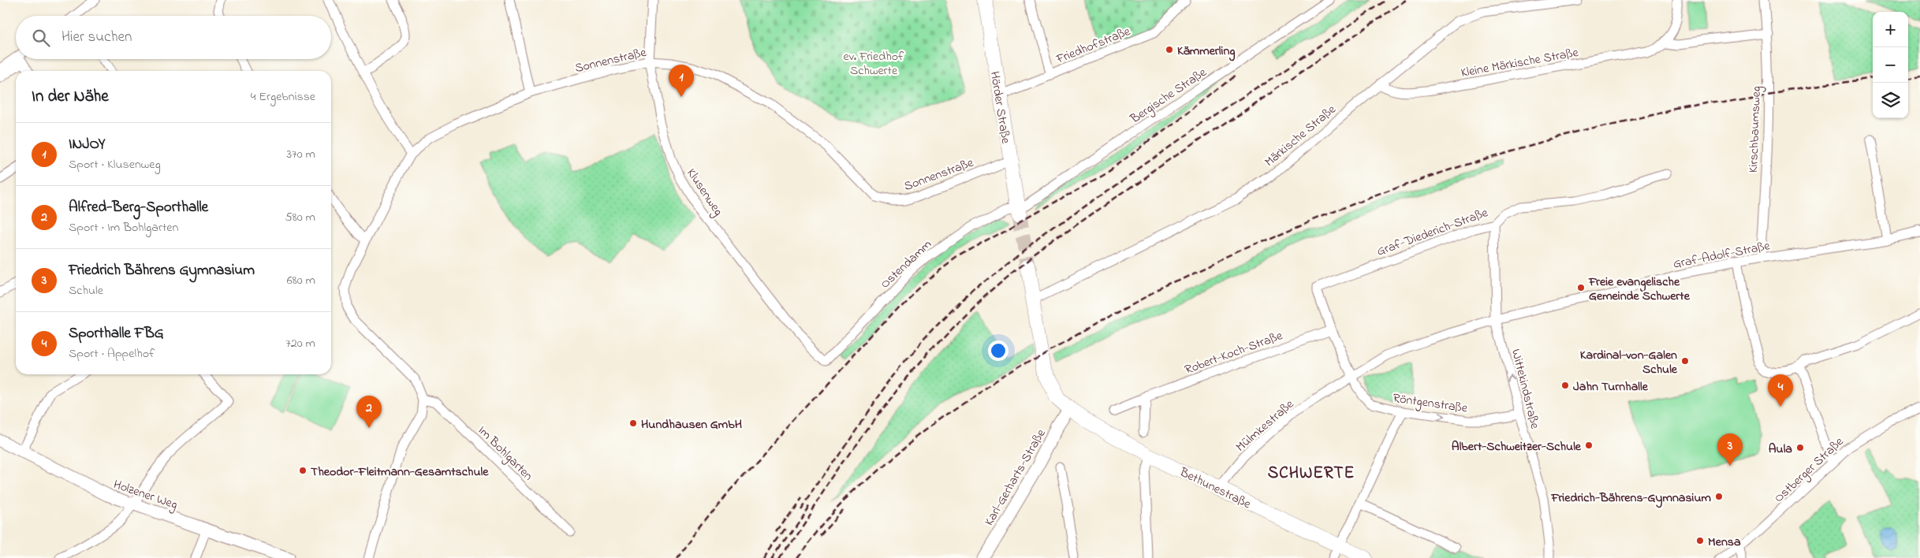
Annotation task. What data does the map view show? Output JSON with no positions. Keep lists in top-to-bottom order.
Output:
{
  "streets": {
    "main road": [
      "Hörder Straße",
      "Karl-Gerharts-Straße",
      "Bethunestraße",
      "Holzener Weg"
    ],
    "street": [
      "Friedhofstraße",
      "Sonnenstraße",
      "Kleine Märkische Straße",
      "Bergische Straße",
      "Kirschbaumsweg",
      "Märkische Straße",
      "Klusenweg",
      "Graf-Diederich-Straße",
      "Graf-Adolf-Straße",
      "Ostendamm",
      "Robert-Koch-Straße",
      "Wittekindstraße",
      "Röntgenstraße",
      "Mülmkestraße",
      "Im Bohlgarten",
      "Ostberger Straße"
    ]
  },
  "crossings": [
    ["Friedhofstraße", "Hörder Straße"],
    ["Sonnenstraße", "Hörder Straße"],
    ["Sonnenstraße", "Klusenweg"],
    ["Sonnenstraße", "Im Bohlgarten"],
    ["Kleine Märkische Straße", "Kirschbaumsweg"],
    ["Kleine Märkische Straße", "Märkische Straße"],
    ["Bergische Straße", "Hörder Straße"],
    ["Bergische Straße", "Ostendamm"],
    ["Hörder Straße", "Ostendamm"],
    ["Kirschbaumsweg", "Graf-Adolf-Straße"],
    ["Klusenweg", "Ostendamm"],
    ["Graf-Diederich-Straße", "Robert-Koch-Straße"],
    ["Graf-Diederich-Straße", "Wittekindstraße"],
    ["Graf-Diederich-Straße", "Röntgenstraße"],
    ["Graf-Adolf-Straße", "Wittekindstraße"],
    ["Graf-Adolf-Straße", "Röntgenstraße"],
    ["Graf-Adolf-Straße", "Mülmkestraße"],
    ["Robert-Koch-Straße", "Röntgenstraße"],
    ["Wittekindstraße", "Röntgenstraße"],
    ["Röntgenstraße", "Mülmkestraße"],
    ["Mülmkestraße", "Bethunestraße"],
    ["Karl-Gerharts-Straße", "Bethunestraße"]
  ],
  "one_way": ["Röntgenstraße"],
  "districts": ["SCHWERTE"],
  "parks": ["ev. Friedhof Schwerte"],
  "places": [
    "Kämmerling",
    "Freie evangelische Gemeinde Schwerte",
    "Kardinal-von-Galen Schule",
    "Jahn Turnhalle",
    "Hundhausen GmbH",
    "Albert-Schweitzer-Schule",
    "Aula",
    "Theodor-Fleitmann-Gesamtschule",
    "Friedrich-Bährens-Gymnasium",
    "Mensa"
  ],
  "page": {
    "map_buttons": ["+", "−"],
    "search": "Hier suchen",
    "pins": [
      "1",
      "4",
      "2",
      "3"
    ],
    "heading": ["In der Nähe", "4 Ergebnisse"],
    "list": [
      {
        "mark": "1",
        "name": "INJOY",
        "note": "Sport · Klusenweg",
        "value": "370 m"
      },
      {
        "mark": "2",
        "name": "Alfred-Berg-Sporthalle",
        "note": "Sport · Im Bohlgarten",
        "value": "580 m"
      },
      {
        "mark": "3",
        "name": "Friedrich Bährens Gymnasium",
        "note": "Schule",
        "value": "680 m"
      },
      {
        "mark": "4",
        "name": "Sporthalle FBG",
        "note": "Sport · Appelhof",
        "value": "720 m"
      }
    ]
  }
}
